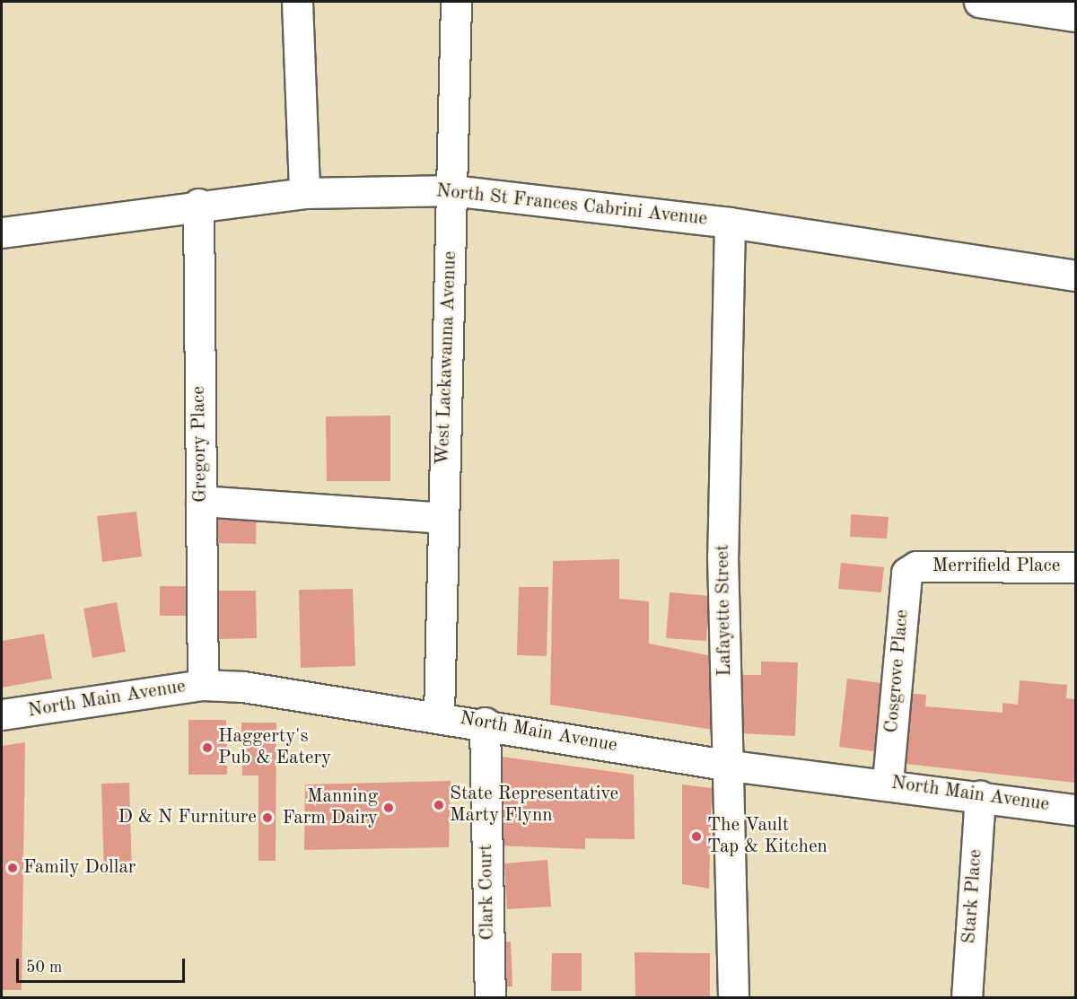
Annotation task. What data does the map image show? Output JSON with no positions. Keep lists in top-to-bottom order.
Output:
{
  "streets": {
    "street": [
      "North St Frances Cabrini Avenue",
      "West Lackawanna Avenue",
      "Gregory Place",
      "Merrifield Place",
      "Lafayette Street",
      "Cosgrove Place",
      "North Main Avenue",
      "Clark Court",
      "Stark Place"
    ]
  },
  "crossings": [
    ["North St Frances Cabrini Avenue", "West Lackawanna Avenue"],
    ["North St Frances Cabrini Avenue", "Gregory Place"],
    ["North St Frances Cabrini Avenue", "Lafayette Street"],
    ["West Lackawanna Avenue", "North Main Avenue"],
    ["Gregory Place", "North Main Avenue"],
    ["Merrifield Place", "Cosgrove Place"],
    ["Lafayette Street", "North Main Avenue"],
    ["Cosgrove Place", "North Main Avenue"],
    ["North Main Avenue", "Clark Court"],
    ["North Main Avenue", "Stark Place"]
  ],
  "places": [
    "Haggerty's Pub & Eatery",
    "State Representative Marty Flynn",
    "Manning Farm Dairy",
    "D & N Furniture",
    "The Vault Tap & Kitchen",
    "Family Dollar"
  ],
  "scale_bar": "50 m"
}
